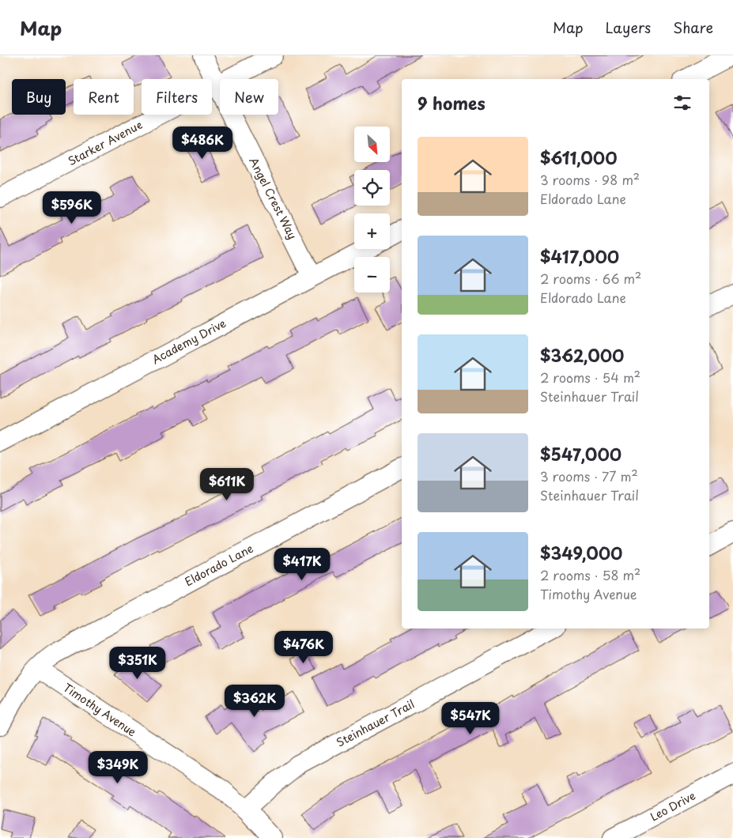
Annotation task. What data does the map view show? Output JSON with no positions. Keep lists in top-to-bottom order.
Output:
{
  "streets": {
    "street": [
      "Starker Avenue",
      "Angel Crest Way",
      "Academy Drive",
      "Eldorado Lane",
      "Timothy Avenue",
      "Steinhauer Trail",
      "Leo Drive"
    ]
  },
  "crossings": [
    ["Starker Avenue", "Angel Crest Way"],
    ["Angel Crest Way", "Academy Drive"],
    ["Eldorado Lane", "Timothy Avenue"],
    ["Timothy Avenue", "Steinhauer Trail"]
  ],
  "north": "bottom right",
  "page": {
    "header": "Map",
    "nav": ["Map", "Layers", "Share"],
    "chip": [
      "Buy",
      "Rent",
      "Filters",
      "New"
    ],
    "heading": "9 homes",
    "map_buttons": ["+", "−"],
    "price": [
      "$486K",
      "$596K",
      "$611K",
      "$417K",
      "$476K",
      "$351K",
      "$362K",
      "$547K",
      "$349K"
    ],
    "list": [
      {
        "name": "$611,000",
        "note": "3 rooms · 98 m² · Eldorado Lane"
      },
      {
        "name": "$417,000",
        "note": "2 rooms · 66 m² · Eldorado Lane"
      },
      {
        "name": "$362,000",
        "note": "2 rooms · 54 m² · Steinhauer Trail"
      },
      {
        "name": "$547,000",
        "note": "3 rooms · 77 m² · Steinhauer Trail"
      },
      {
        "name": "$349,000",
        "note": "2 rooms · 58 m² · Timothy Avenue"
      }
    ]
  }
}
